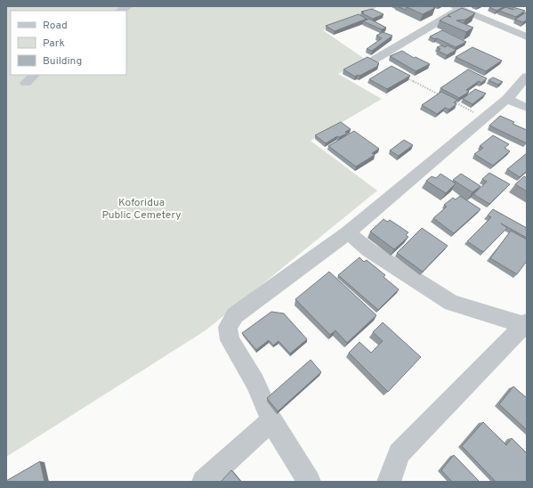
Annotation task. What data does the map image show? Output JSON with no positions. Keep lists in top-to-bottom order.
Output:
{
  "parks": ["Koforidua Public Cemetery"],
  "legend": ["Road", "Park", "Building"]
}
